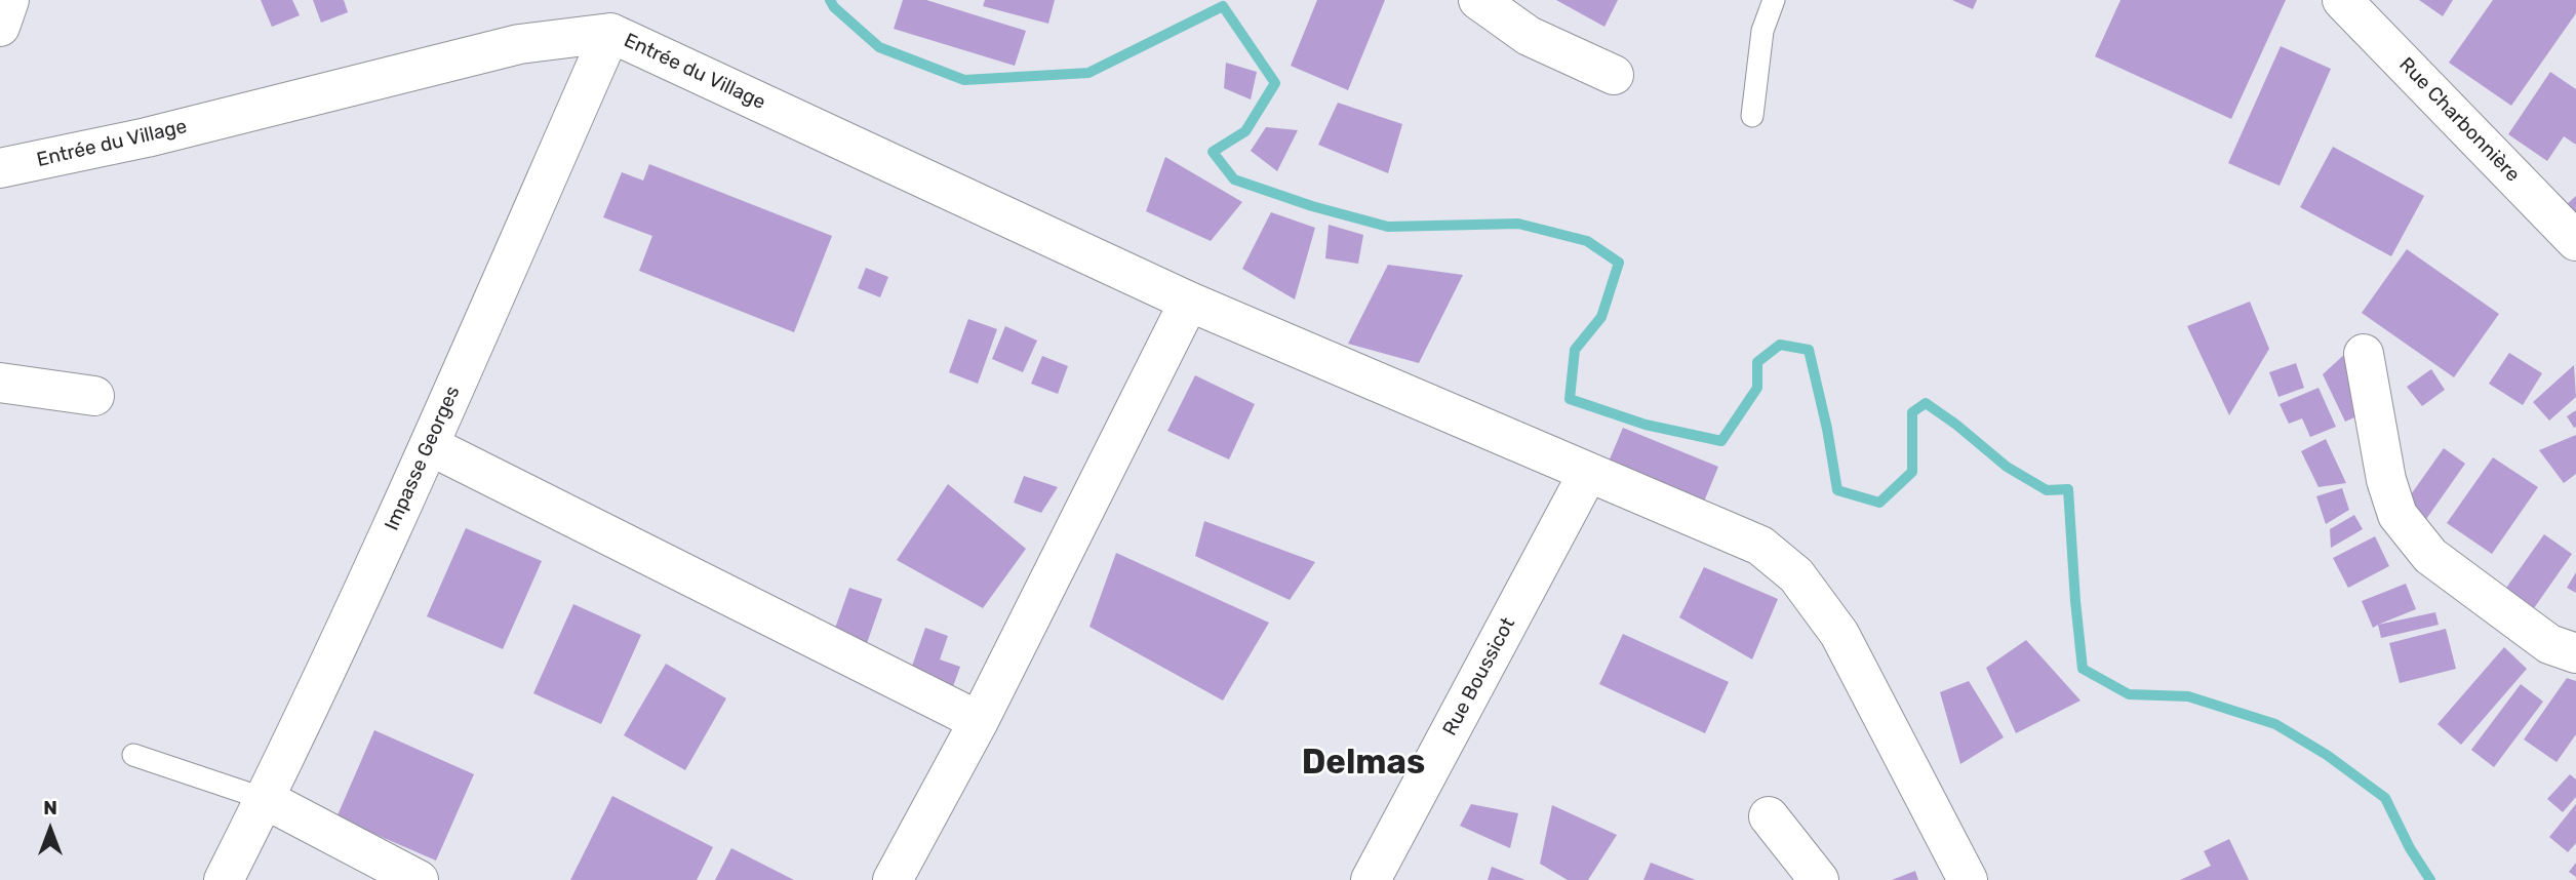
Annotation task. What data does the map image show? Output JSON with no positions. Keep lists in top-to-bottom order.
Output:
{
  "streets": {
    "street": [
      "Entrée du Village",
      "Rue Charbonnière",
      "Impasse Georges",
      "Rue Boussicot"
    ]
  },
  "crossings": [
    ["Entrée du Village", "Impasse Georges"],
    ["Entrée du Village", "Rue Boussicot"]
  ],
  "districts": ["Delmas"],
  "north": "top"
}
